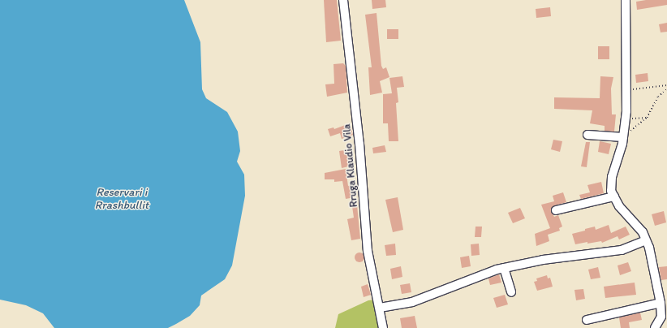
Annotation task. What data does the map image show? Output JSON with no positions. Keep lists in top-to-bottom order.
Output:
{
  "streets": {
    "street": ["Rruga Klaudio Vila"]
  },
  "water": ["Reservari i Rrashbullit"]
}
